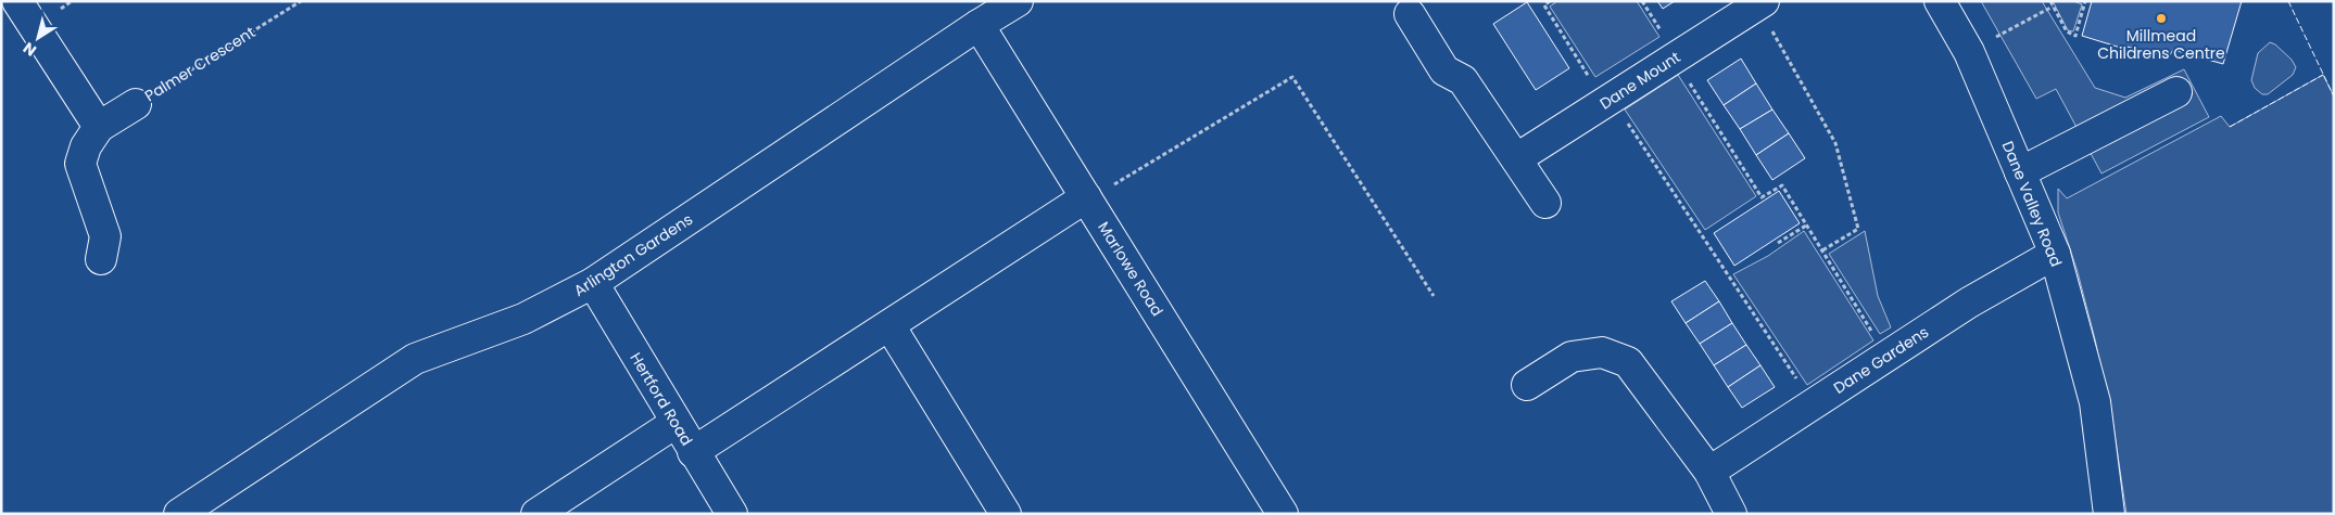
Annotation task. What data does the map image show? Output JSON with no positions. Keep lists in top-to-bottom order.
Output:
{
  "streets": {
    "street": [
      "Palmer Crescent",
      "Dane Mount",
      "Dane Valley Road",
      "Arlington Gardens",
      "Marlowe Road",
      "Dane Gardens",
      "Hertford Road"
    ]
  },
  "crossings": [
    ["Dane Valley Road", "Dane Gardens"],
    ["Arlington Gardens", "Marlowe Road"],
    ["Arlington Gardens", "Hertford Road"]
  ],
  "places": ["Millmead Childrens Centre"],
  "north": "bottom left"
}
